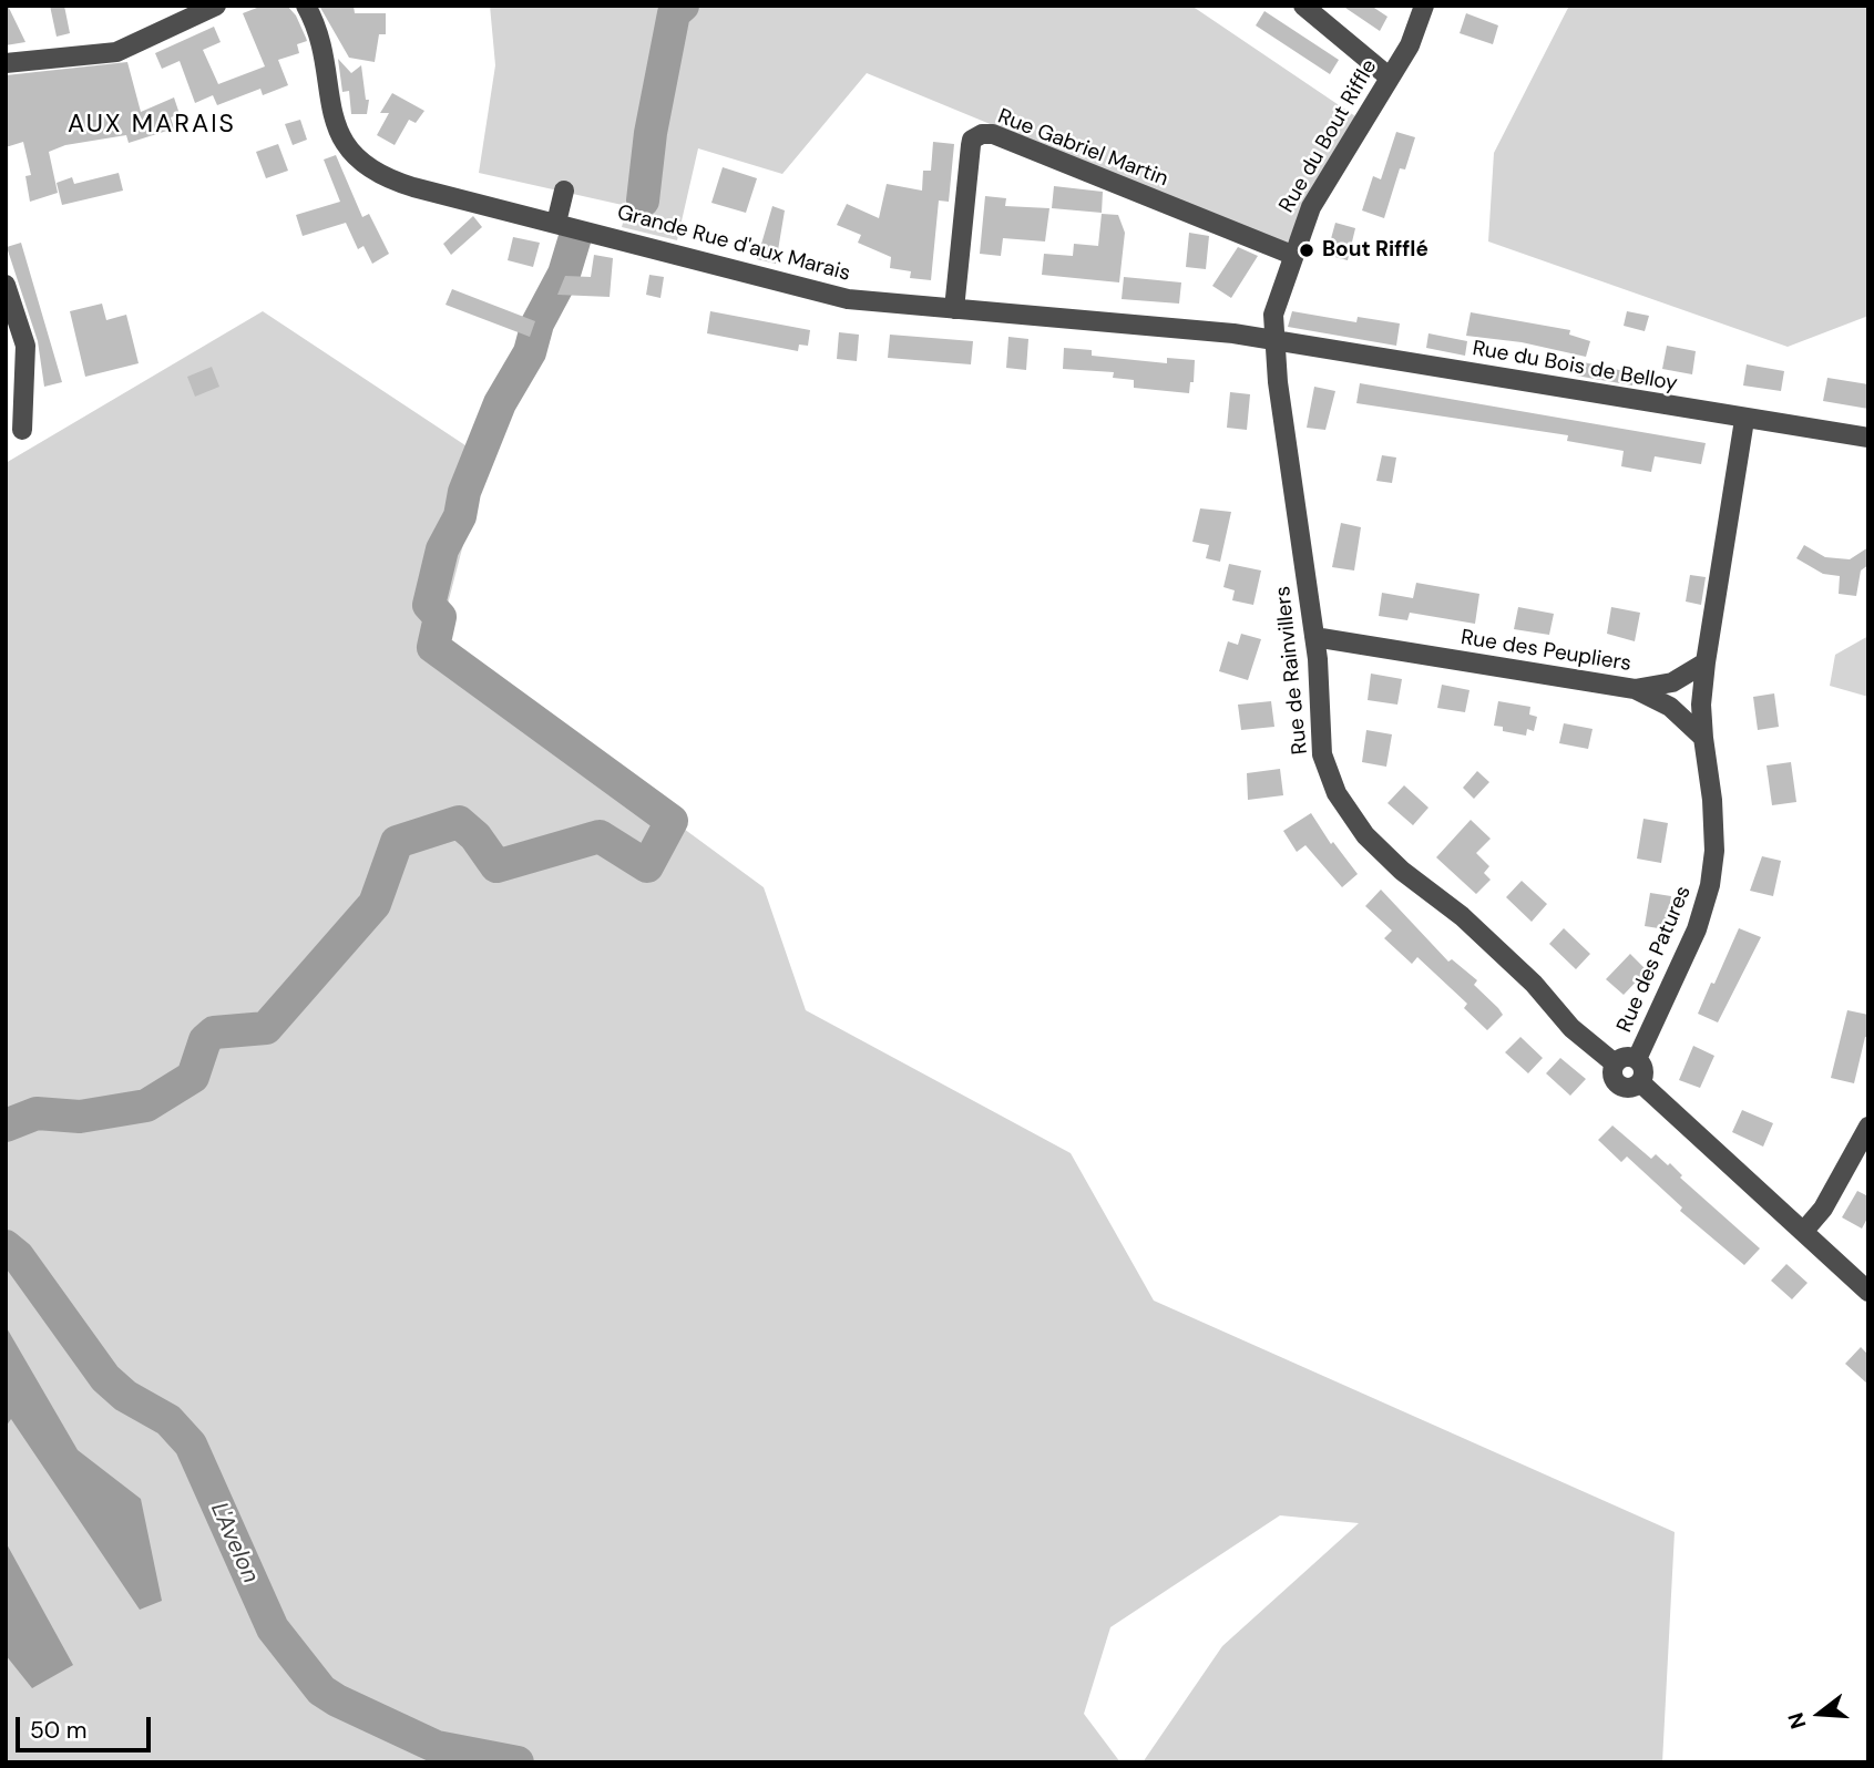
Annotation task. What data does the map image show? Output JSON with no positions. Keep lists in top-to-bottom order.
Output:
{
  "streets": {
    "street": [
      "Rue du Bout Riffle",
      "Rue Gabriel Martin",
      "Grande Rue d'aux Marais",
      "Rue du Bois de Belloy",
      "Rue des Peupliers",
      "Rue de Rainvillers",
      "Rue des Patures"
    ]
  },
  "crossings": [
    ["Rue du Bout Riffle", "Rue Gabriel Martin"],
    ["Rue du Bout Riffle", "Grande Rue d'aux Marais"],
    ["Rue du Bout Riffle", "Rue du Bois de Belloy"],
    ["Rue du Bout Riffle", "Rue de Rainvillers"],
    ["Rue Gabriel Martin", "Grande Rue d'aux Marais"],
    ["Grande Rue d'aux Marais", "Rue du Bois de Belloy"],
    ["Grande Rue d'aux Marais", "Rue de Rainvillers"],
    ["Rue du Bois de Belloy", "Rue de Rainvillers"],
    ["Rue des Peupliers", "Rue de Rainvillers"],
    ["Rue des Peupliers", "Rue des Patures"],
    ["Rue de Rainvillers", "Rue des Patures"]
  ],
  "districts": ["AUX MARAIS"],
  "water": ["L'Avelon"],
  "places": ["Bout Rifflé"],
  "scale_bar": "50 m",
  "north": "left"
}
